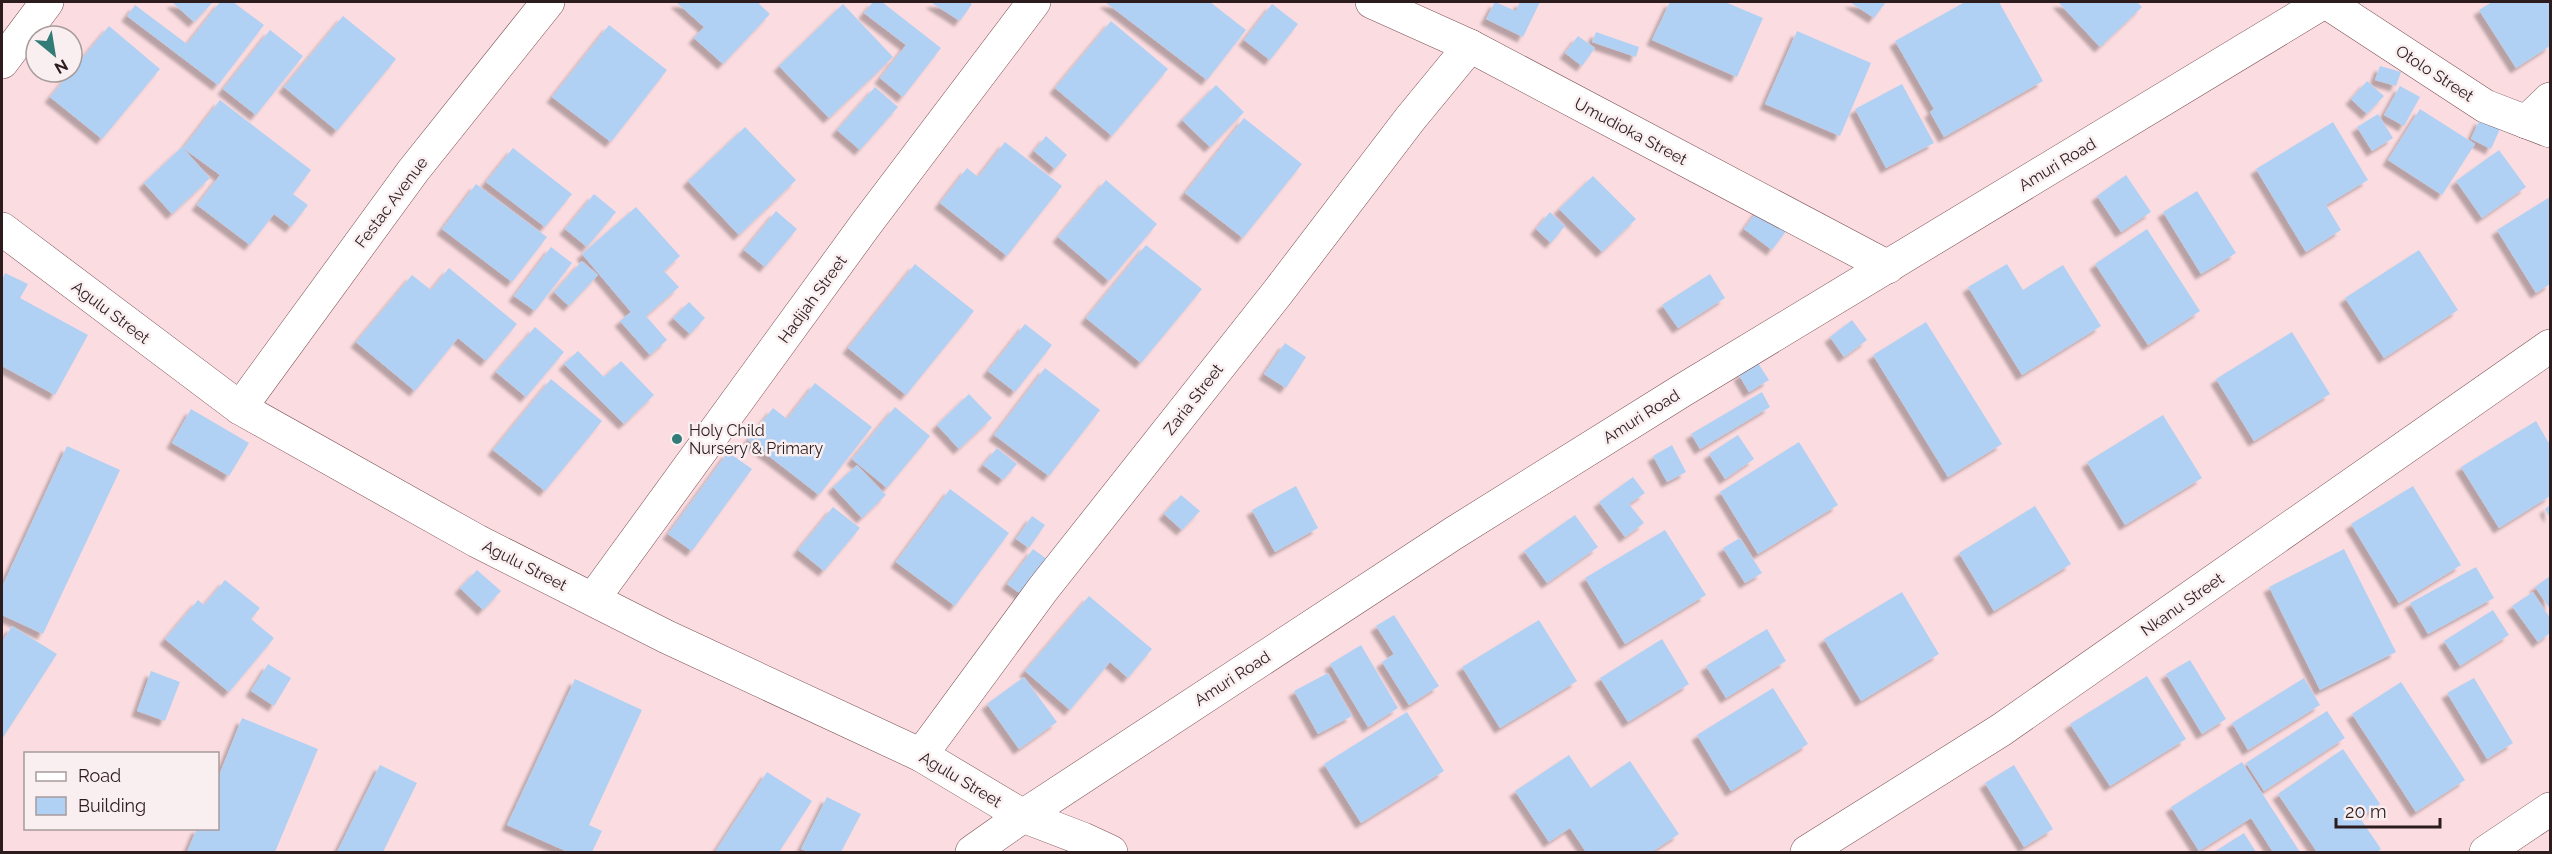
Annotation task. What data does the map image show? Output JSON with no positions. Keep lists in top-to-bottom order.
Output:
{
  "streets": {
    "street": [
      "Otolo Street",
      "Umudioka Street",
      "Amuri Road",
      "Festac Avenue",
      "Hadijah Street",
      "Agulu Street",
      "Zaria Street",
      "Nkanu Street"
    ]
  },
  "crossings": [
    ["Otolo Street", "Amuri Road"],
    ["Umudioka Street", "Amuri Road"],
    ["Umudioka Street", "Zaria Street"],
    ["Amuri Road", "Agulu Street"],
    ["Festac Avenue", "Agulu Street"],
    ["Hadijah Street", "Agulu Street"],
    ["Agulu Street", "Zaria Street"]
  ],
  "places": ["Holy Child Nursery & Primary"],
  "legend": ["Road", "Building"],
  "scale_bar": "20 m",
  "north": "bottom right"
}
